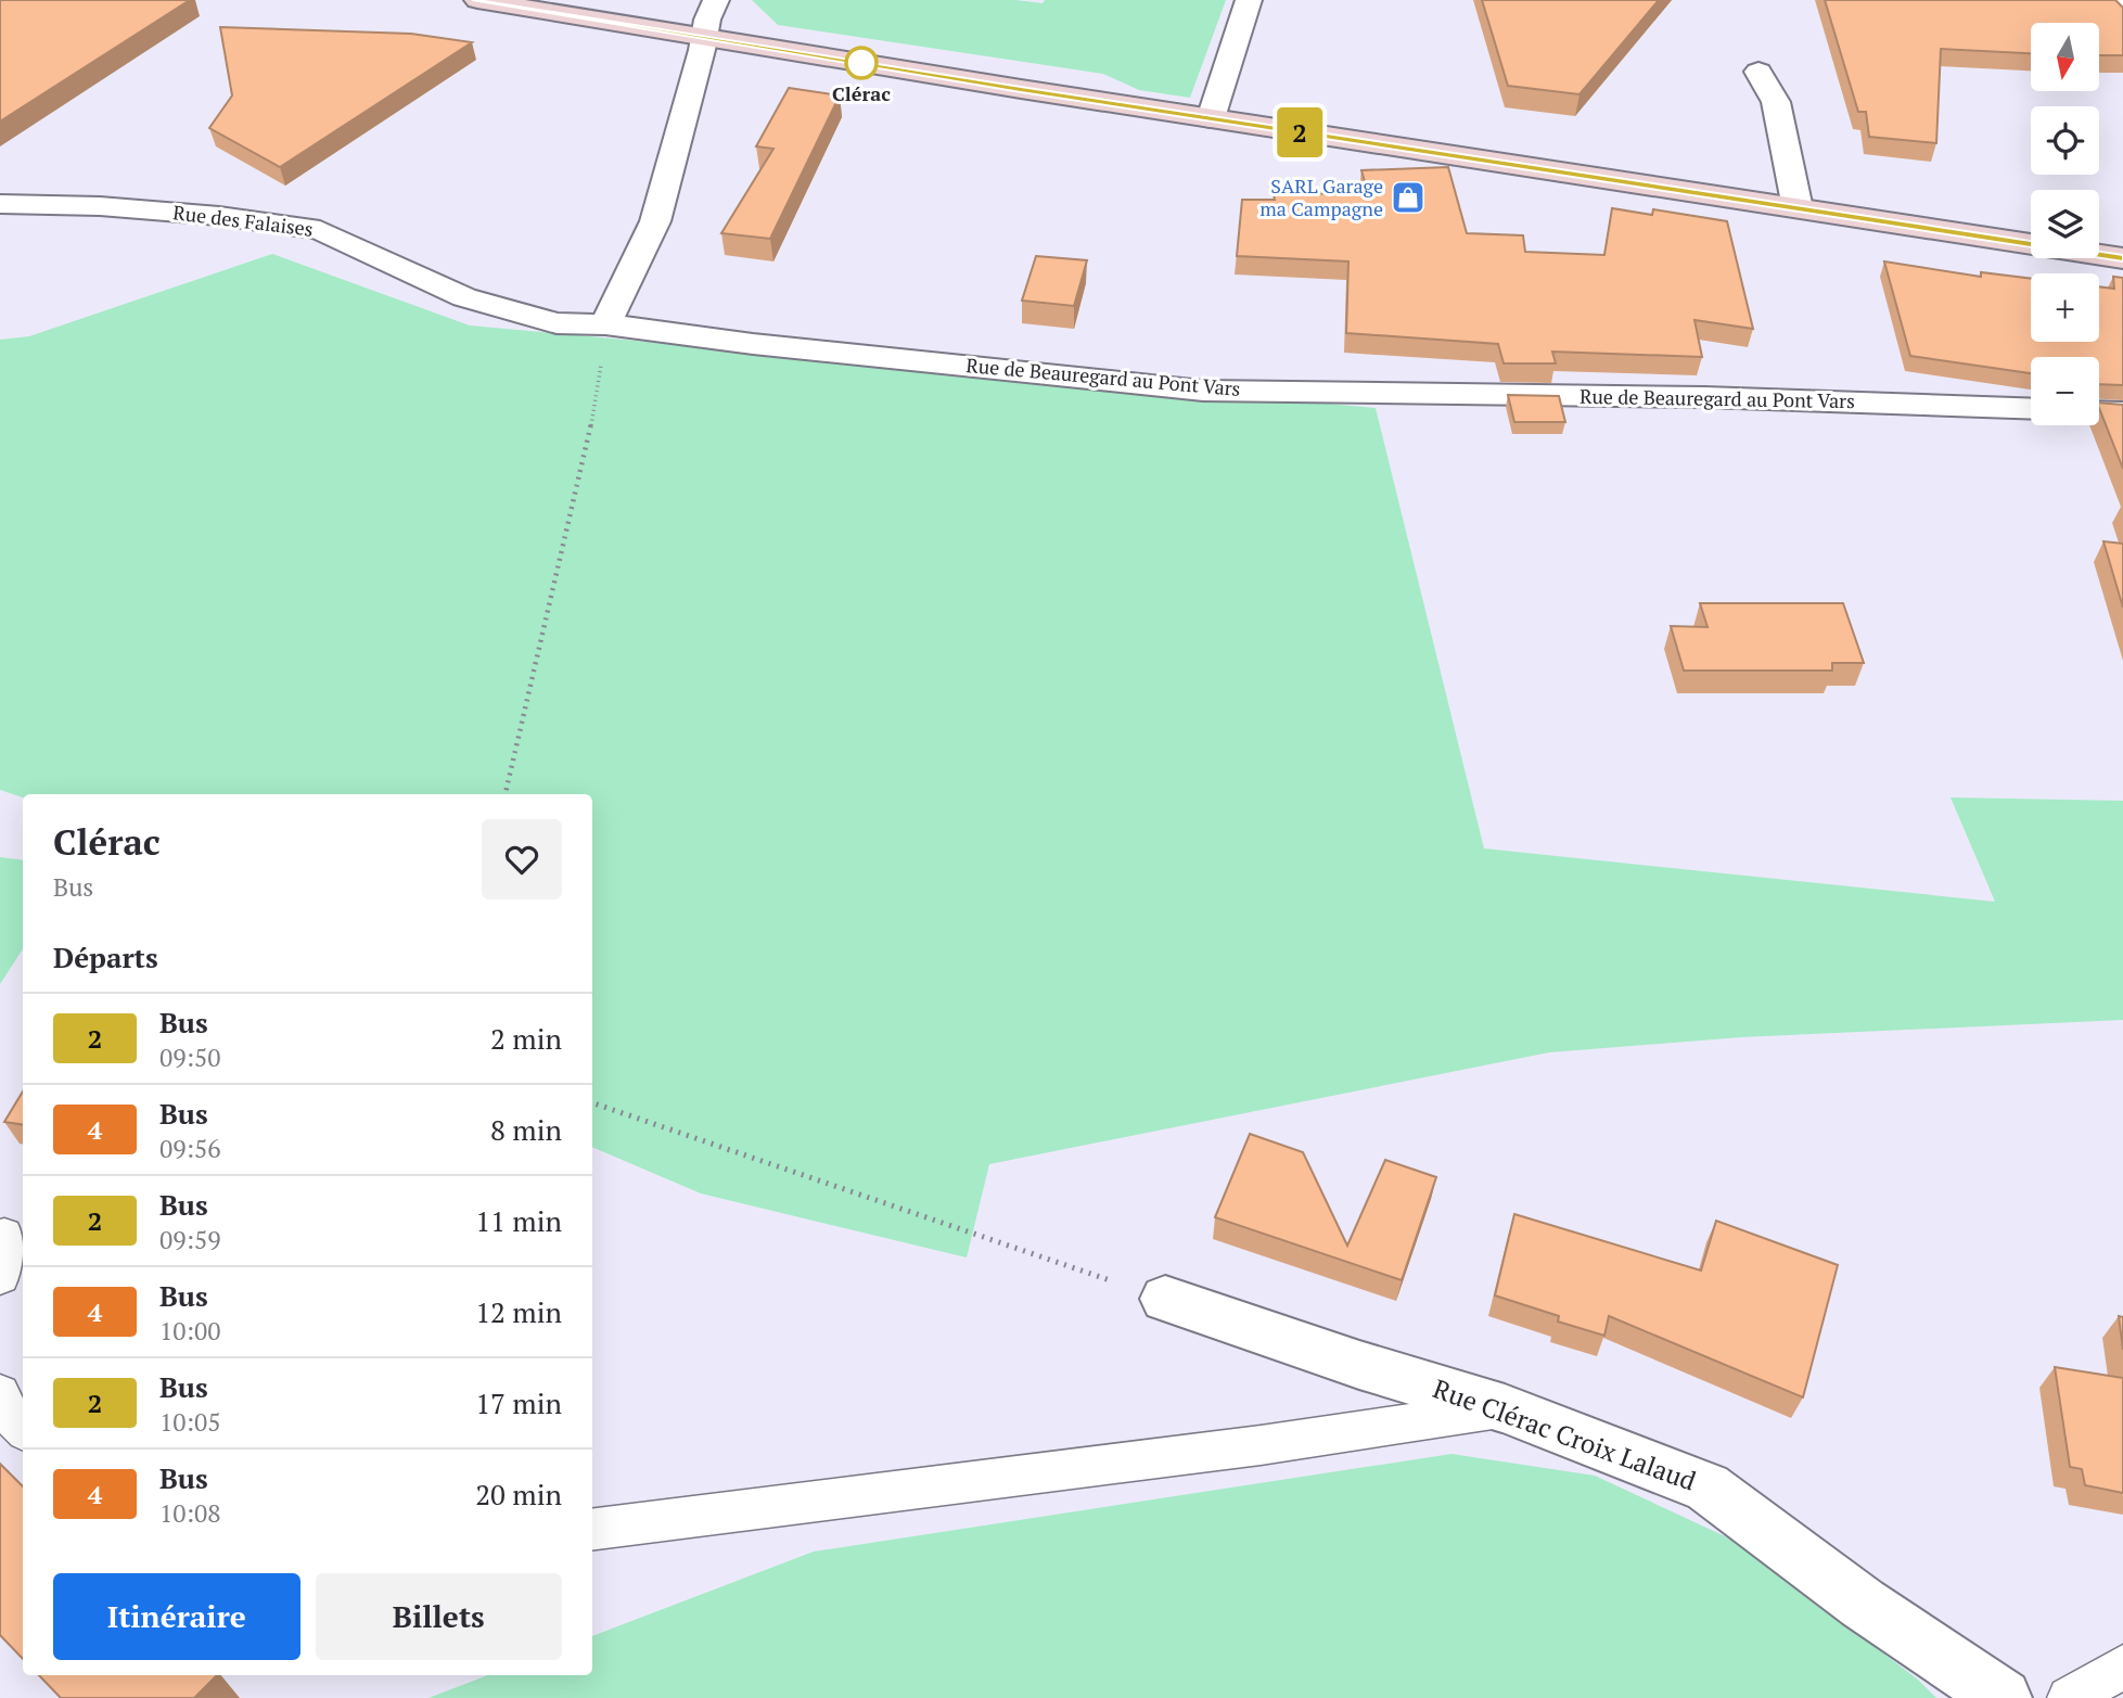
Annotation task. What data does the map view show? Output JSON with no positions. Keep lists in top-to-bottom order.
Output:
{
  "streets": {
    "street": ["Rue des Falaises", "Rue de Beauregard au Pont Vars", "Rue Clérac Croix Lalaud"]
  },
  "crossings": [
    ["Rue des Falaises", "Rue de Beauregard au Pont Vars"]
  ],
  "places": {
    "other": ["Clérac"],
    "shop": ["SARL Garage ma Campagne"]
  },
  "lines": ["bus line 2"],
  "north": "bottom",
  "page": {
    "on_map": "2",
    "map_buttons": ["+", "−"],
    "heading": [
      ["Clérac", "Bus"],
      "Départs"
    ],
    "list": [
      {
        "mark": "2",
        "name": "Bus",
        "note": "09:50",
        "value": "2 min"
      },
      {
        "mark": "4",
        "name": "Bus",
        "note": "09:56",
        "value": "8 min"
      },
      {
        "mark": "2",
        "name": "Bus",
        "note": "09:59",
        "value": "11 min"
      },
      {
        "mark": "4",
        "name": "Bus",
        "note": "10:00",
        "value": "12 min"
      },
      {
        "mark": "2",
        "name": "Bus",
        "note": "10:05",
        "value": "17 min"
      },
      {
        "mark": "4",
        "name": "Bus",
        "note": "10:08",
        "value": "20 min"
      }
    ],
    "buttons": ["Itinéraire", "Billets"]
  }
}
